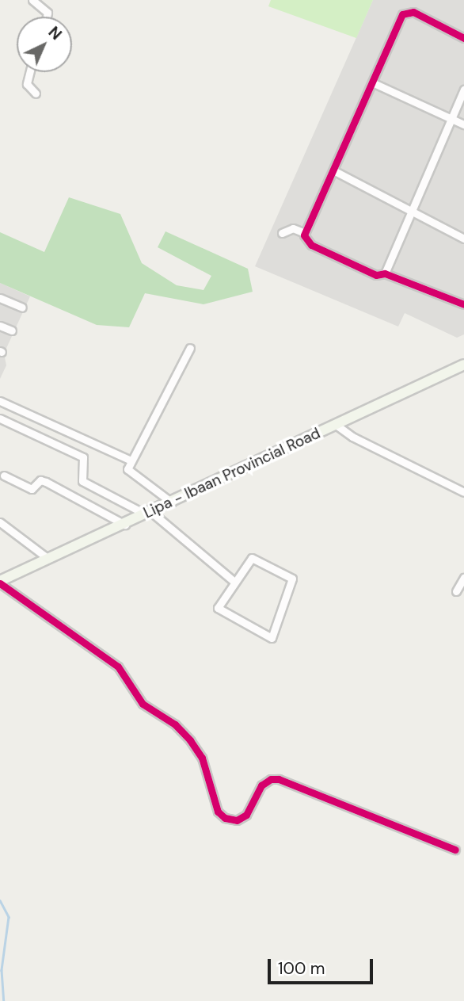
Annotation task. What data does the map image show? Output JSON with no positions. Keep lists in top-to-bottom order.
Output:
{
  "streets": {
    "main road": ["Lipa - Ibaan Provincial Road"]
  },
  "scale_bar": "100 m",
  "north": "top right"
}
